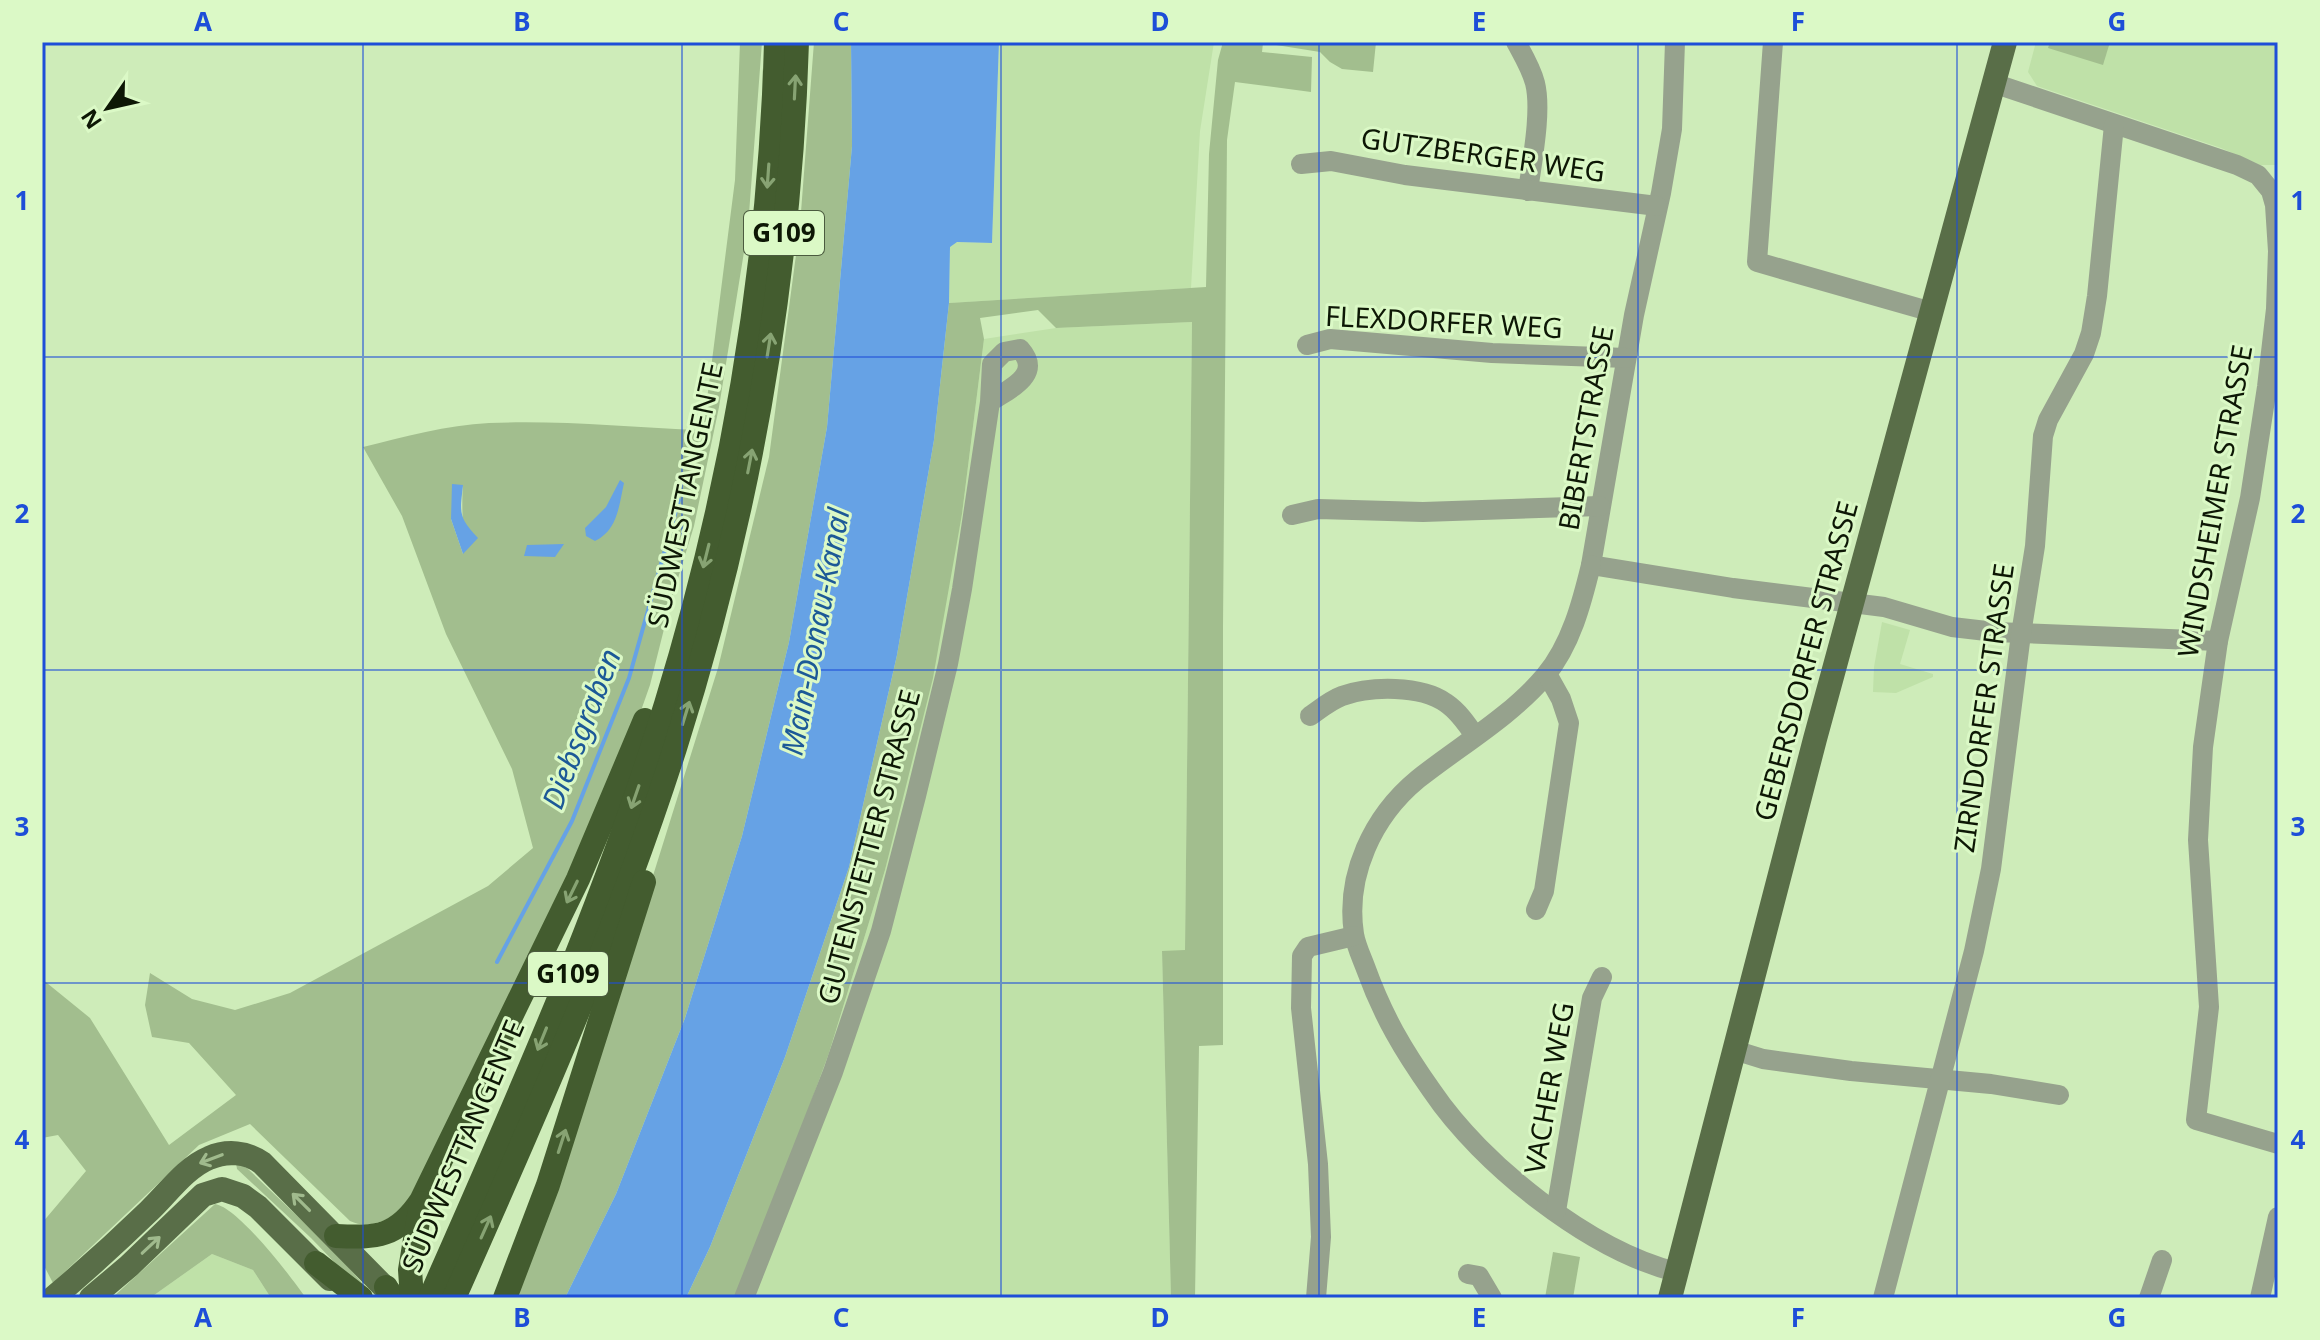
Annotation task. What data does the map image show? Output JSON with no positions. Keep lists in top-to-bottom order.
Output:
{
  "streets": {
    "highway": ["G109", "SÜDWESTTANGENTE"],
    "main road": ["GEBERSDORFER STRASSE"],
    "street": [
      "GUTZBERGER WEG",
      "FLEXDORFER WEG",
      "BIBERTSTRASSE",
      "WINDSHEIMER STRASSE",
      "ZIRNDORFER STRASSE",
      "GUTENSTETTER STRASSE",
      "VACHER WEG"
    ]
  },
  "crossings": [
    ["GUTZBERGER WEG", "BIBERTSTRASSE"],
    ["FLEXDORFER WEG", "BIBERTSTRASSE"],
    ["BIBERTSTRASSE", "WINDSHEIMER STRASSE"],
    ["BIBERTSTRASSE", "GEBERSDORFER STRASSE"],
    ["BIBERTSTRASSE", "ZIRNDORFER STRASSE"],
    ["WINDSHEIMER STRASSE", "GEBERSDORFER STRASSE"],
    ["WINDSHEIMER STRASSE", "ZIRNDORFER STRASSE"]
  ],
  "water": ["Main-Donau-Kanal", "Diebsgraben"],
  "north": "bottom left",
  "grid": {
    "columns": [
      "A",
      "B",
      "C",
      "D",
      "E",
      "F",
      "G"
    ],
    "rows": [
      "1",
      "2",
      "3",
      "4"
    ]
  }
}
